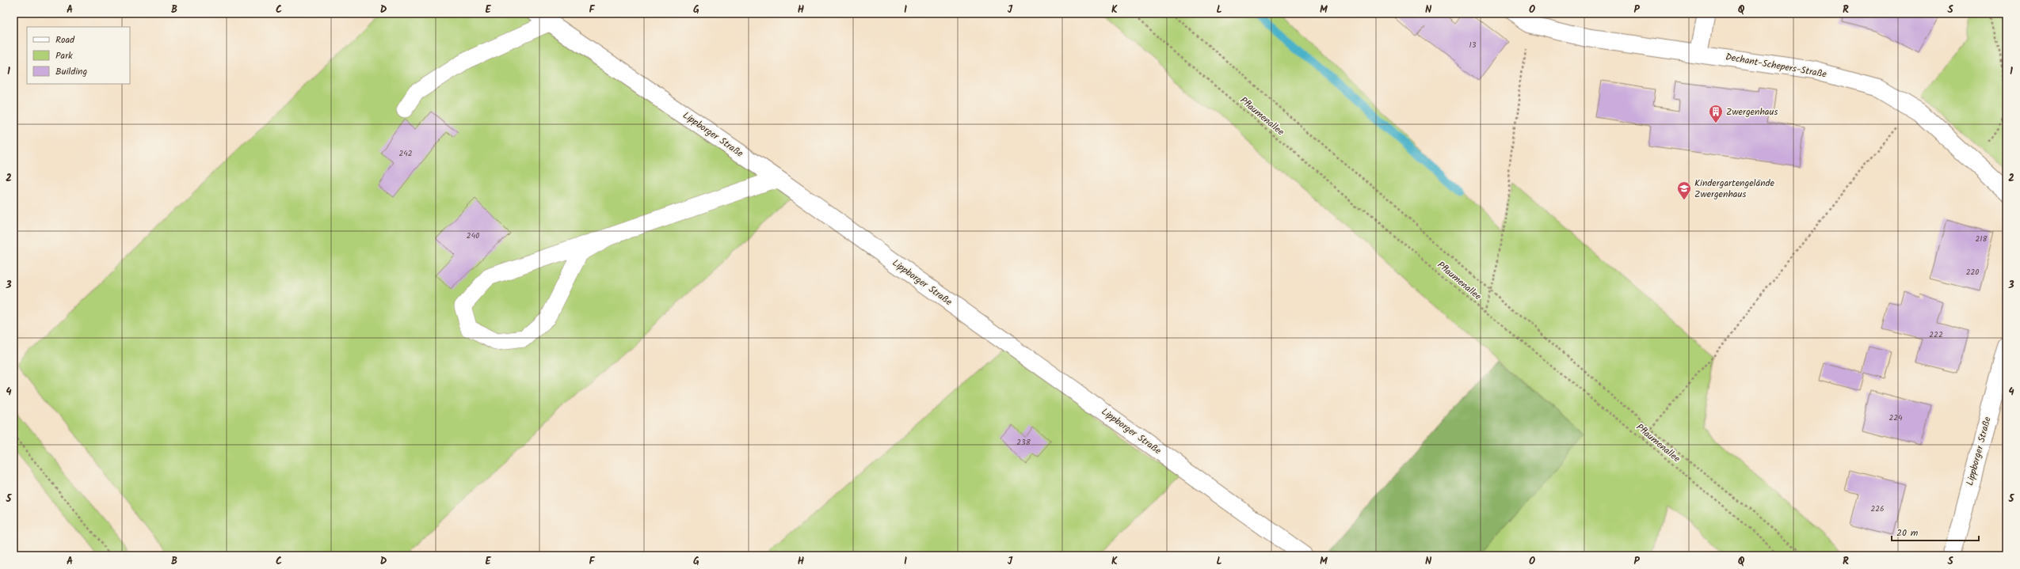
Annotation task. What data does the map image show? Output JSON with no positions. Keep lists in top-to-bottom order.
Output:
{
  "streets": {
    "street": ["Dechant-Schepers-Straße", "Lippborger Straße"],
    "path": ["Pflaumenallee"]
  },
  "places": {
    "building": ["Zwergenhaus"],
    "school or university": ["Kindergartengelände Zwergenhaus"]
  },
  "house_numbers": [
    "13",
    "242",
    "240",
    "218",
    "220",
    "222",
    "224",
    "238",
    "226"
  ],
  "legend": ["Road", "Park", "Building"],
  "scale_bar": "20 m",
  "grid": {
    "columns": [
      "A",
      "B",
      "C",
      "D",
      "E",
      "F",
      "G",
      "H",
      "I",
      "J",
      "K",
      "L",
      "M",
      "N",
      "O",
      "P",
      "Q",
      "R",
      "S"
    ],
    "rows": [
      "1",
      "2",
      "3",
      "4",
      "5"
    ]
  }
}
